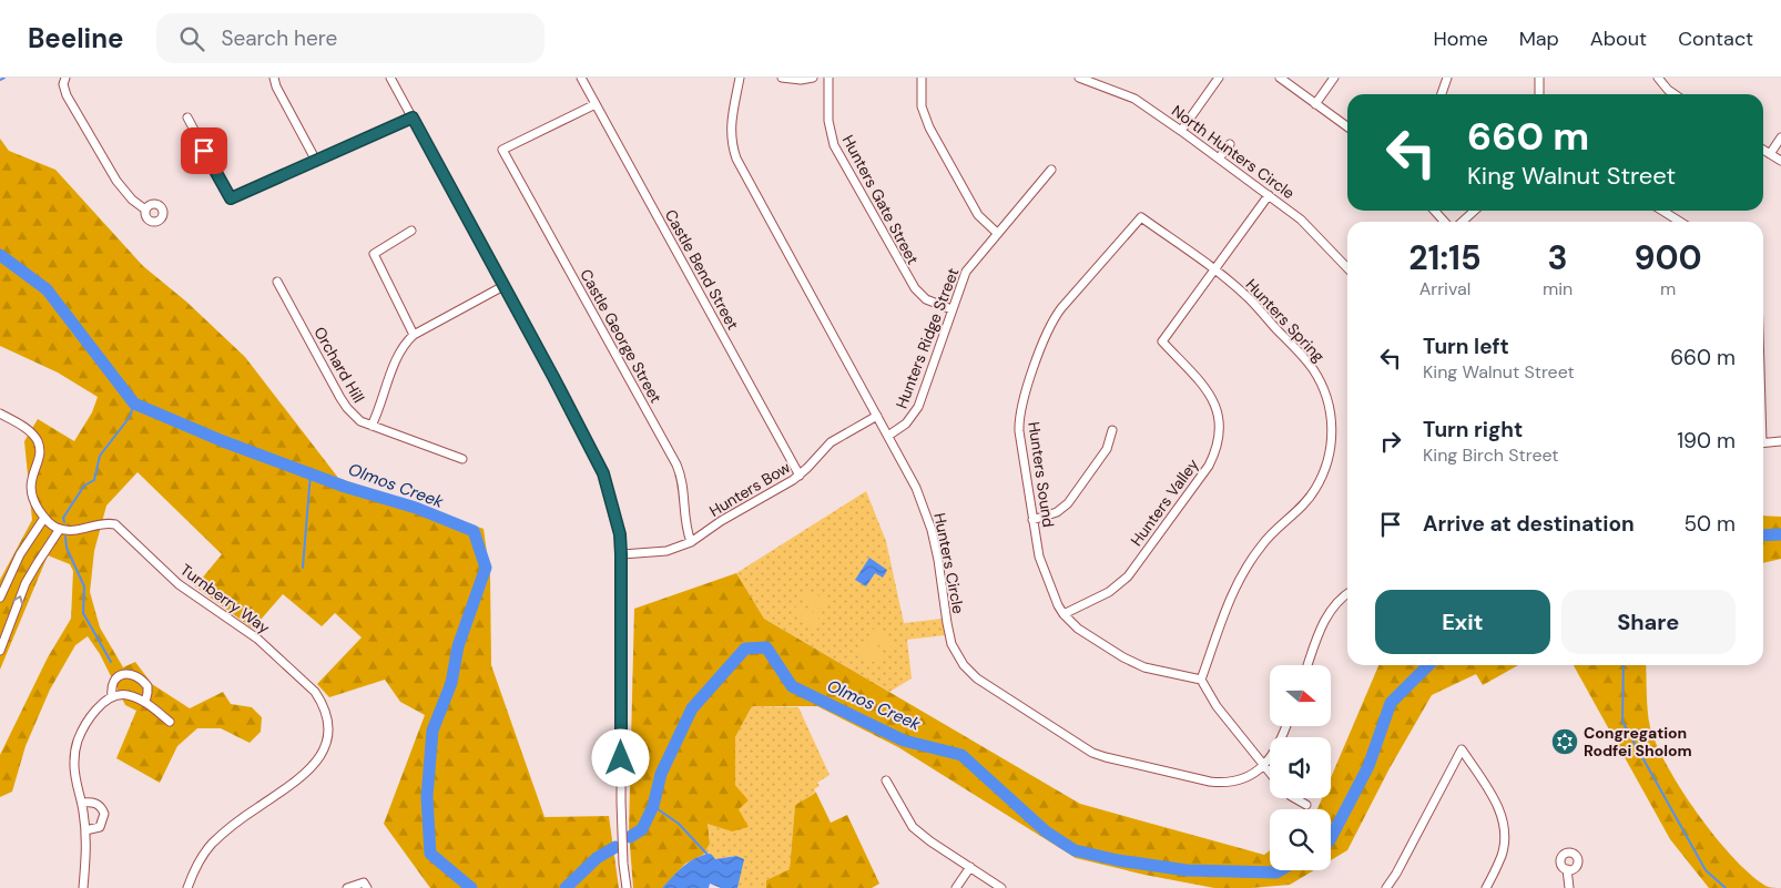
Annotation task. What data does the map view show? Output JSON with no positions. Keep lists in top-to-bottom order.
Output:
{
  "streets": {
    "street": [
      "North Hunters Circle",
      "Hunters Gate Street",
      "Castle Bend Street",
      "Hunters Spring",
      "Castle George Street",
      "Hunters Ridge Street",
      "Orchard Hill",
      "Hunters Sound",
      "Hunters Bow",
      "Hunters Valley",
      "Hunters Circle",
      "Turnberry Way"
    ]
  },
  "crossings": [
    ["Hunters Gate Street", "Hunters Ridge Street"],
    ["Castle Bend Street", "Castle George Street"],
    ["Castle Bend Street", "Hunters Bow"],
    ["Hunters Spring", "Hunters Sound"],
    ["Hunters Spring", "Hunters Valley"],
    ["Castle George Street", "Hunters Bow"],
    ["Hunters Ridge Street", "Hunters Circle"],
    ["Hunters Sound", "Hunters Valley"],
    ["Hunters Bow", "Hunters Circle"]
  ],
  "water": ["Olmos Creek"],
  "places": {
    "synagogue": ["Congregation Rodfei Sholom"]
  },
  "north": "right",
  "page": {
    "header": "Beeline",
    "search": "Search here",
    "nav": [
      "Home",
      "Map",
      "About",
      "Contact"
    ],
    "turn": ["660 m", "King Walnut Street"],
    "eta": [
      "21:15",
      "Arrival",
      "3",
      "min",
      "900",
      "m"
    ],
    "list": [
      {
        "name": "Turn left",
        "note": "King Walnut Street",
        "value": "660 m"
      },
      {
        "name": "Turn right",
        "note": "King Birch Street",
        "value": "190 m"
      },
      {
        "name": "Arrive at destination",
        "value": "50 m"
      }
    ],
    "buttons": ["Exit", "Share"]
  }
}
